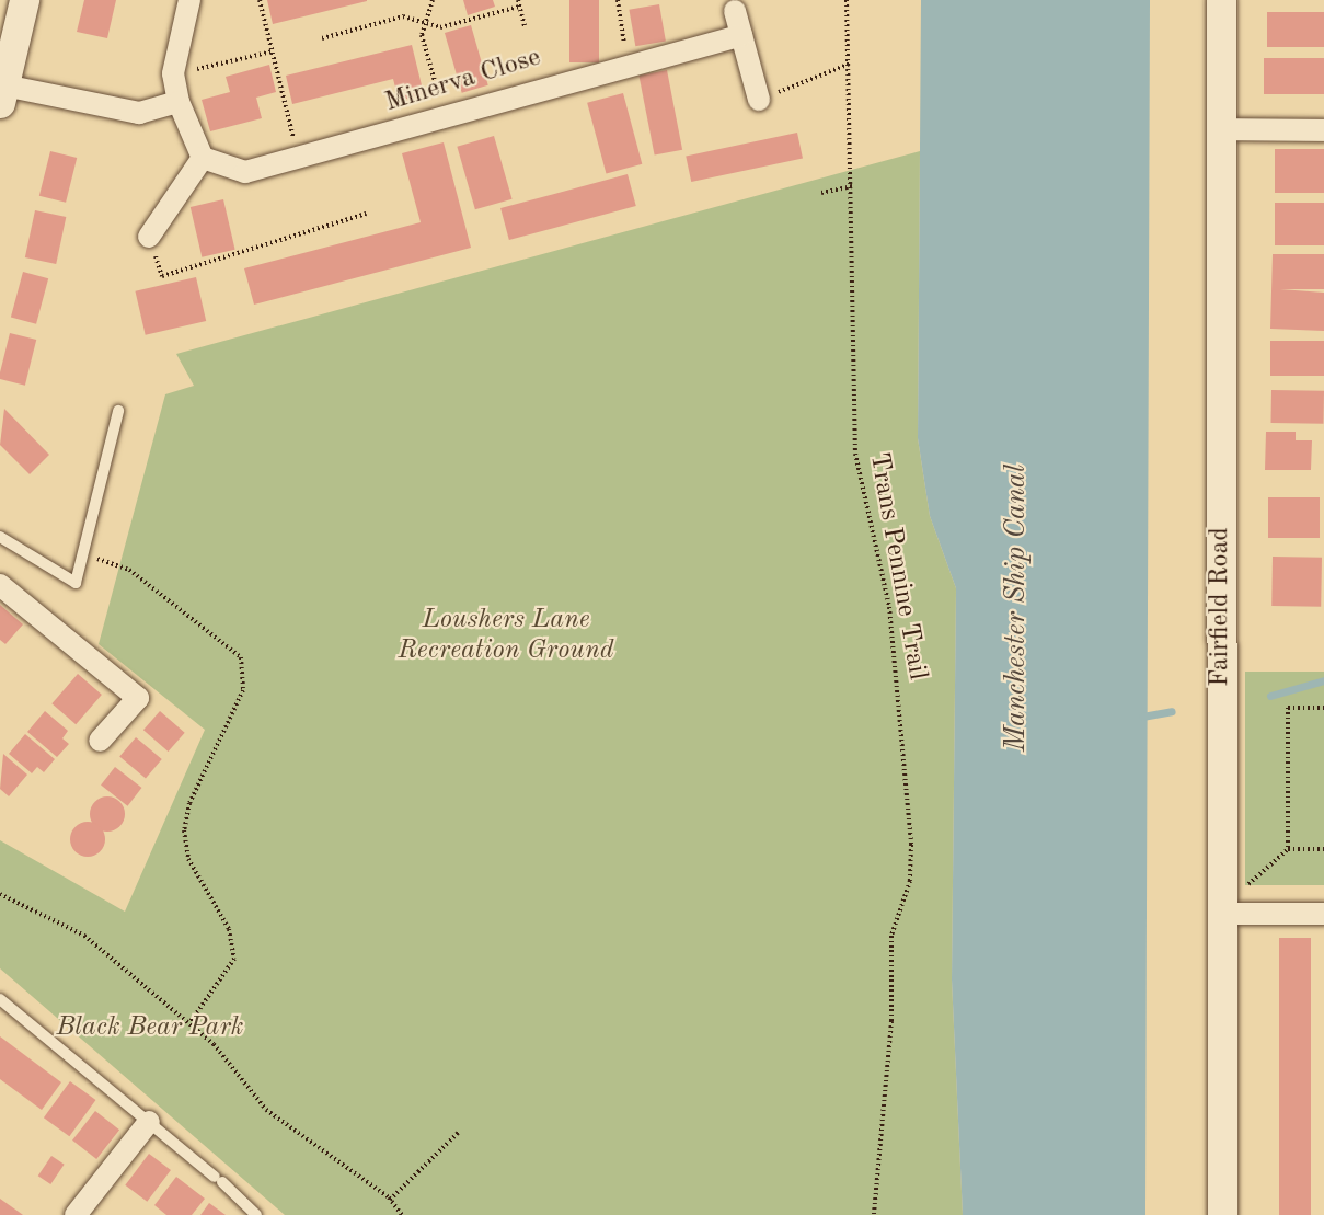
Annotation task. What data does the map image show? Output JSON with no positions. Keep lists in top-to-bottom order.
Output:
{
  "streets": {
    "main road": ["Fairfield Road"],
    "street": ["Minerva Close"],
    "path": ["Trans Pennine Trail"]
  },
  "water": ["Manchester Ship Canal"],
  "parks": ["Loushers Lane Recreation Ground", "Black Bear Park"]
}
